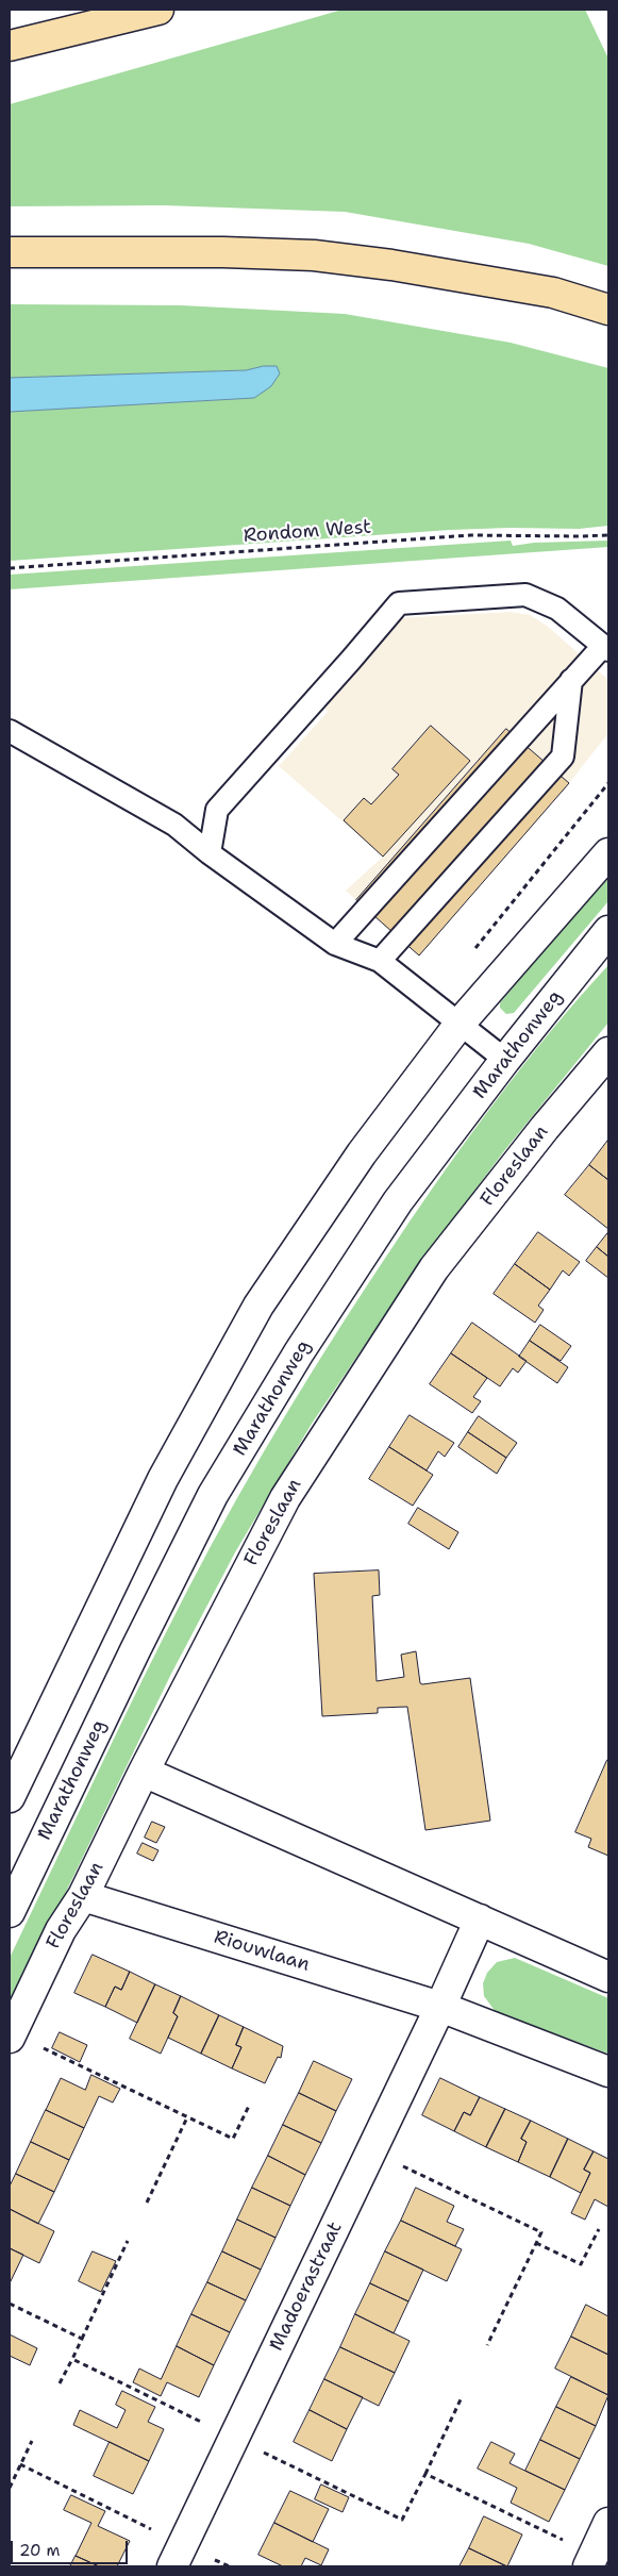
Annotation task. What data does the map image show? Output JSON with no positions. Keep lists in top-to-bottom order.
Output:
{
  "streets": {
    "street": [
      "Marathonweg",
      "Floreslaan",
      "Riouwlaan",
      "Madoerastraat"
    ],
    "path": ["Rondom West"]
  },
  "crossings": [
    ["Floreslaan", "Riouwlaan"],
    ["Riouwlaan", "Madoerastraat"]
  ],
  "scale_bar": "20 m"
}
